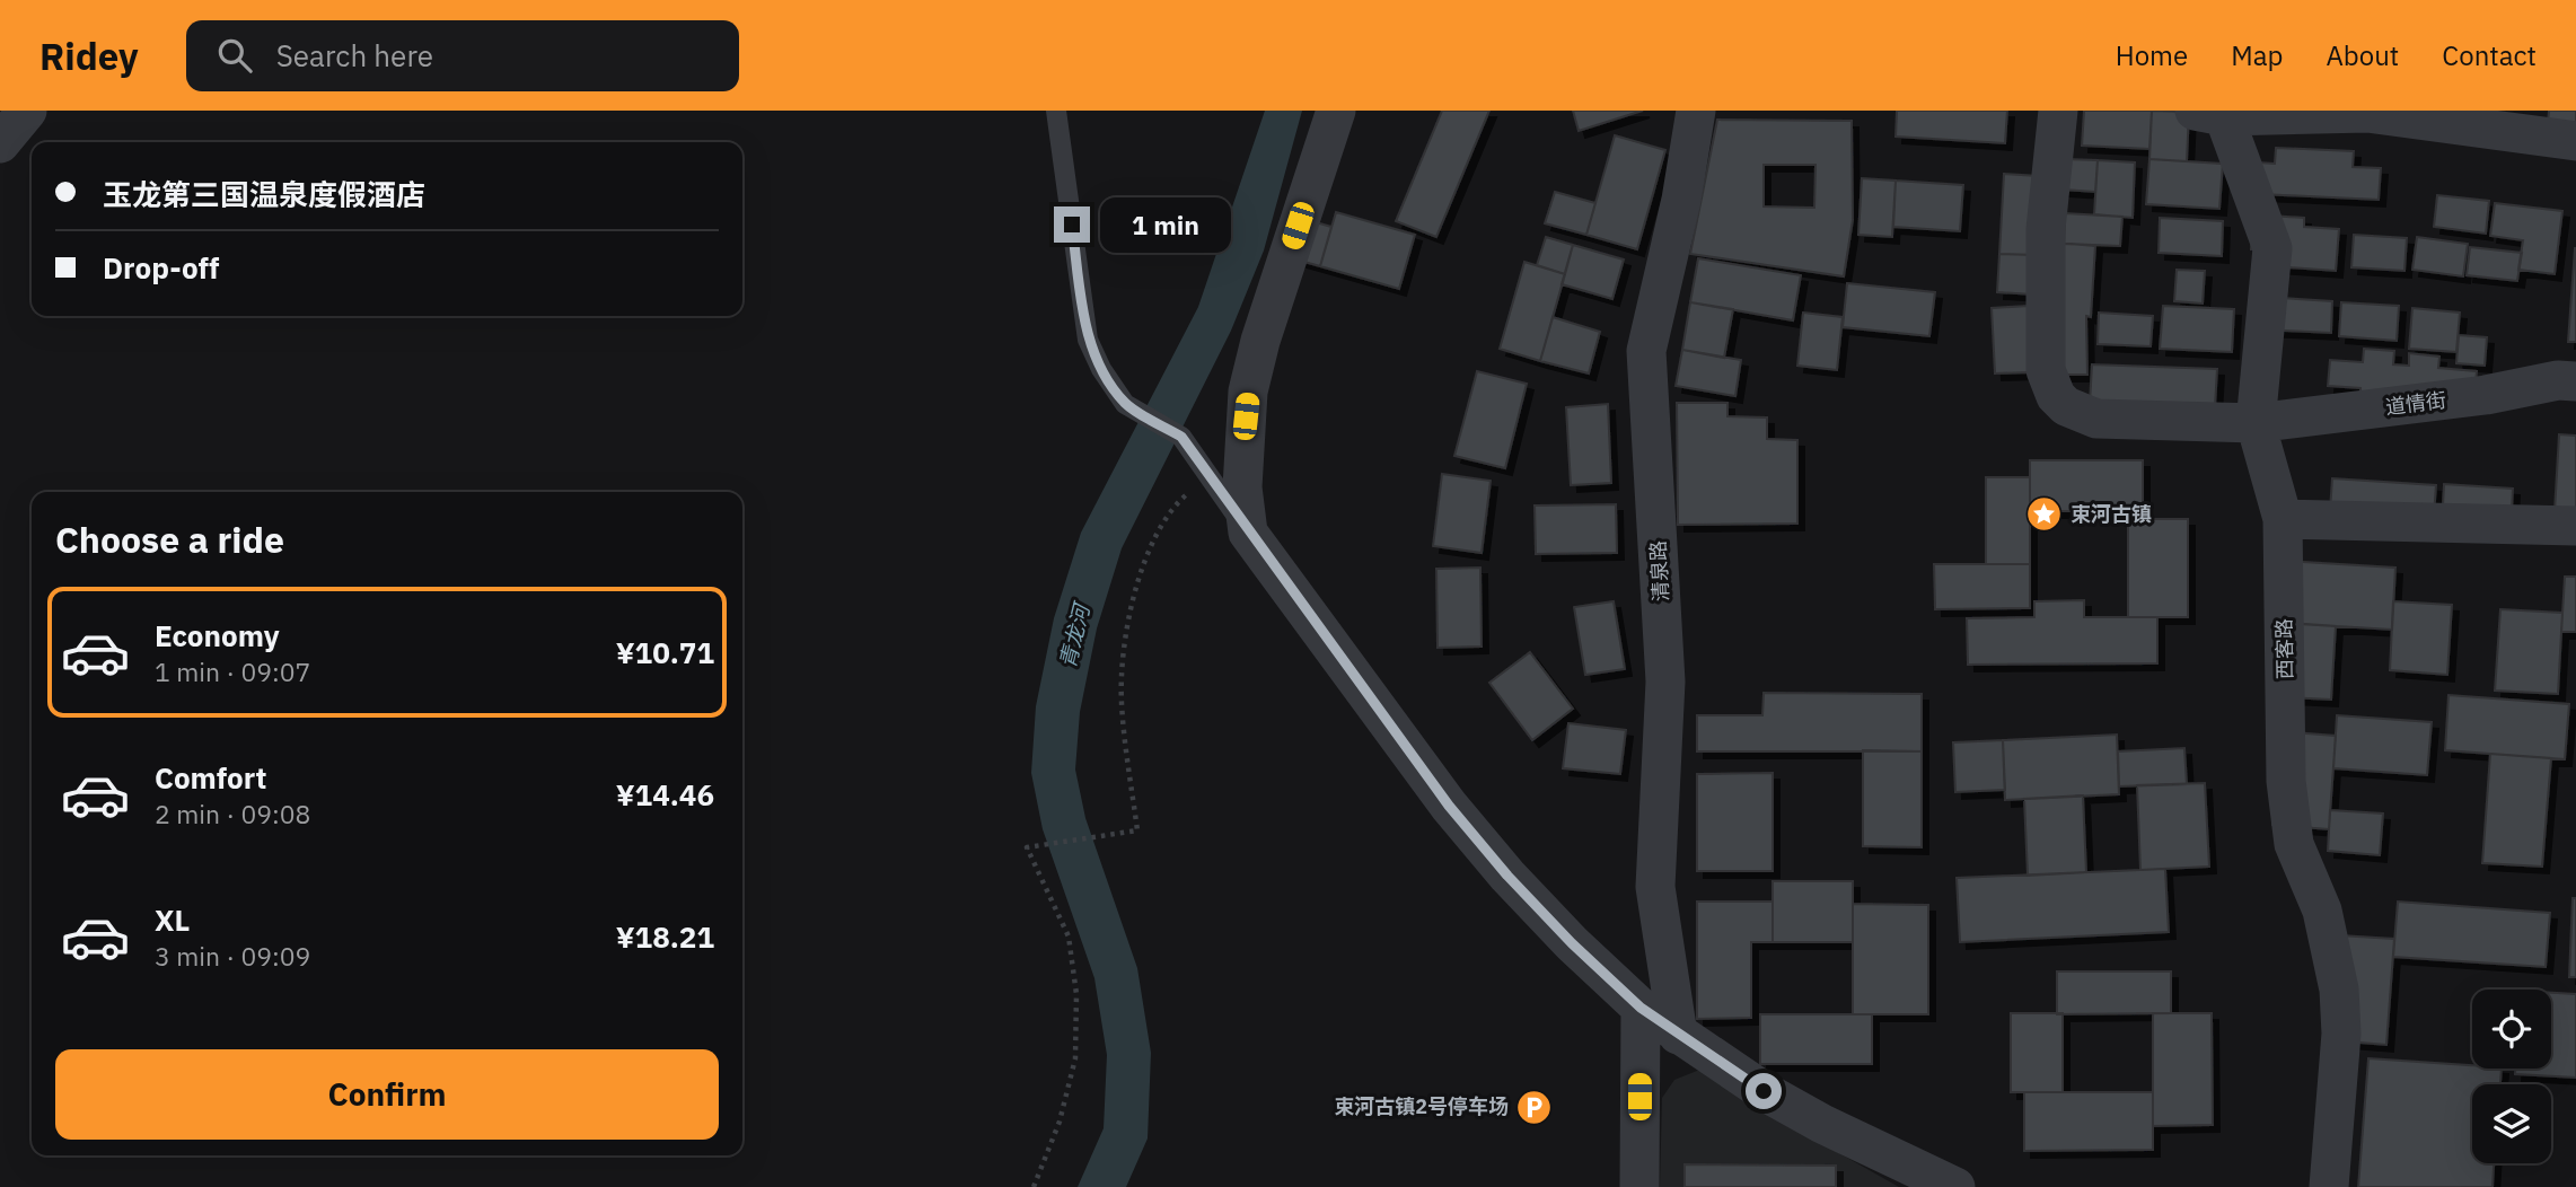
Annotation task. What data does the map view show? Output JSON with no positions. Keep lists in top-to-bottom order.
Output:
{
  "streets": {
    "street": ["道情街", "清泉路", "西客路"]
  },
  "crossings": [
    ["道情街", "西客路"]
  ],
  "water": ["青龙河"],
  "places": {
    "place": ["束河古镇"],
    "parking": ["束河古镇2号停车场"]
  },
  "page": {
    "header": "Ridey",
    "search": "Search here",
    "nav": [
      "Home",
      "Map",
      "About",
      "Contact"
    ],
    "banner": ["玉龙第三国温泉度假酒店", "Drop-off"],
    "bubble": "1 min",
    "heading": "Choose a ride",
    "list": [
      {
        "name": "Economy",
        "note": "1 min · 09:07",
        "value": "¥10.71"
      },
      {
        "name": "Comfort",
        "note": "2 min · 09:08",
        "value": "¥14.46"
      },
      {
        "name": "XL",
        "note": "3 min · 09:09",
        "value": "¥18.21"
      }
    ],
    "buttons": "Confirm"
  }
}
